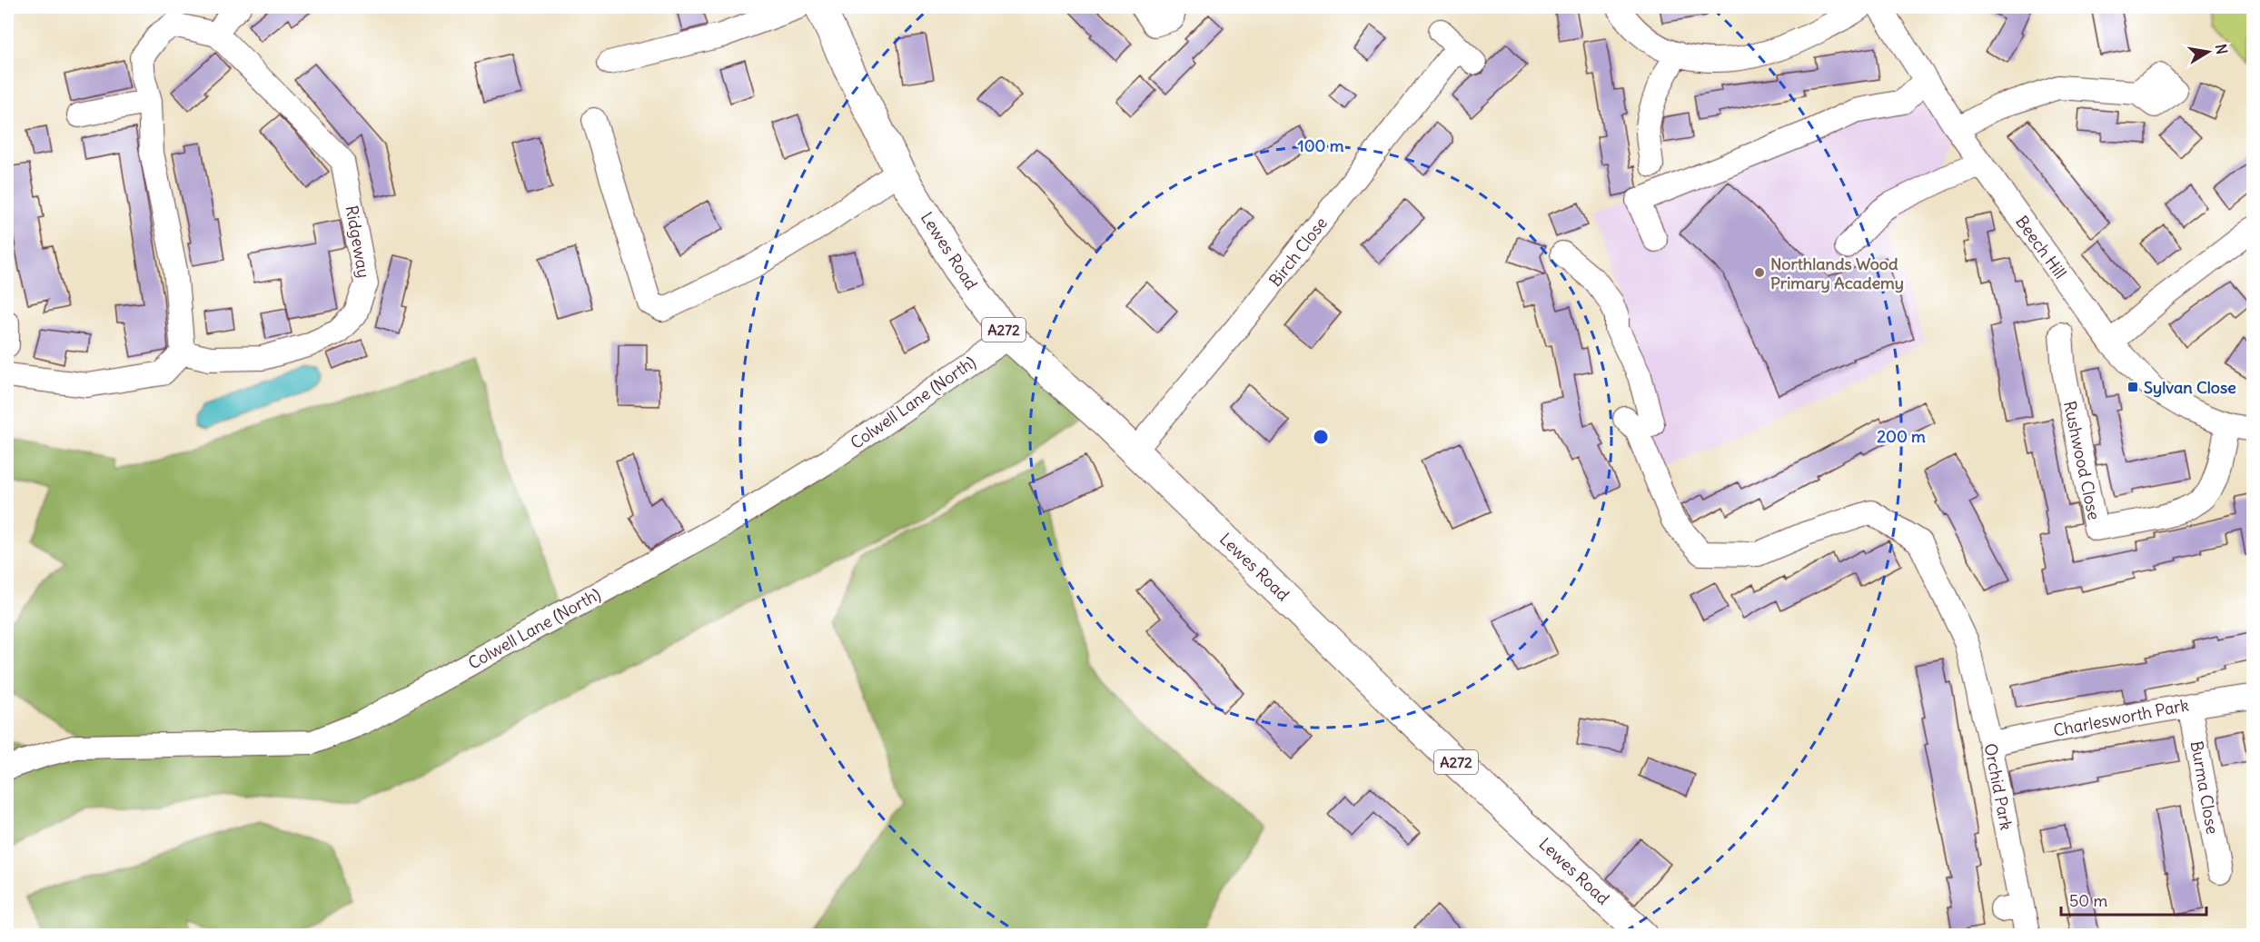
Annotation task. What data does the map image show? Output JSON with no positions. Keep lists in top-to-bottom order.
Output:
{
  "streets": {
    "highway": ["Lewes Road", "A272"],
    "street": [
      "Ridgeway",
      "Beech Hill",
      "Birch Close",
      "Colwell Lane (North)",
      "Rushwood Close",
      "Charlesworth Park",
      "Orchid Park",
      "Burma Close"
    ]
  },
  "crossings": [
    ["Beech Hill", "Rushwood Close"],
    ["Lewes Road", "Birch Close"],
    ["Lewes Road", "Colwell Lane (North)"],
    ["Charlesworth Park", "Orchid Park"],
    ["Charlesworth Park", "Burma Close"]
  ],
  "places": {
    "other": ["Northlands Wood Primary Academy"],
    "transit": ["Sylvan Close"]
  },
  "scale_bar": "50 m",
  "north": "right",
  "rings": ["100 m", "200 m"]
}
